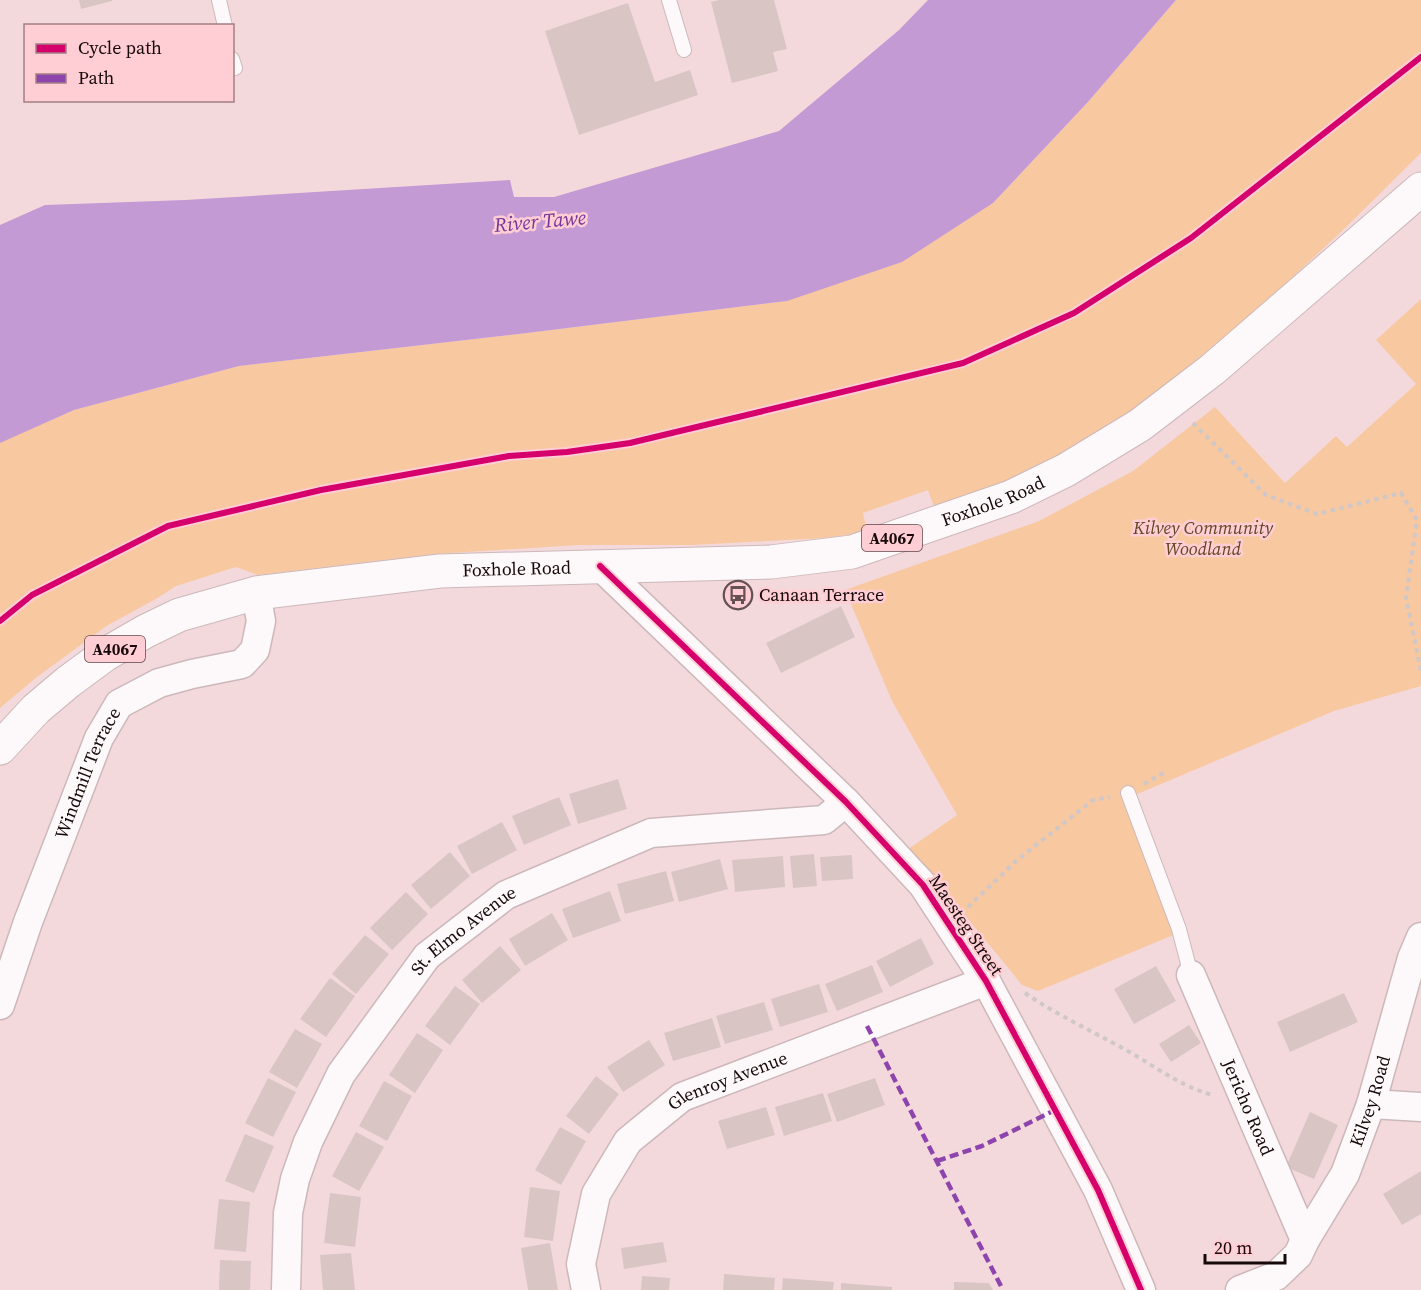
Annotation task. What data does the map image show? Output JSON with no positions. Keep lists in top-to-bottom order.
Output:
{
  "streets": {
    "main road": ["Foxhole Road", "A4067"],
    "street": [
      "Windmill Terrace",
      "Maesteg Street",
      "St. Elmo Avenue",
      "Glenroy Avenue",
      "Kilvey Road",
      "Jericho Road"
    ]
  },
  "crossings": [
    ["Foxhole Road", "A4067"],
    ["Foxhole Road", "Windmill Terrace"],
    ["Foxhole Road", "Maesteg Street"],
    ["A4067", "Windmill Terrace"],
    ["Maesteg Street", "St. Elmo Avenue"],
    ["Maesteg Street", "Glenroy Avenue"],
    ["Kilvey Road", "Jericho Road"]
  ],
  "water": ["River Tawe"],
  "parks": ["Kilvey Community Woodland"],
  "places": {
    "bus stop": ["Canaan Terrace"]
  },
  "legend": ["Cycle path", "Path"],
  "scale_bar": "20 m"
}
